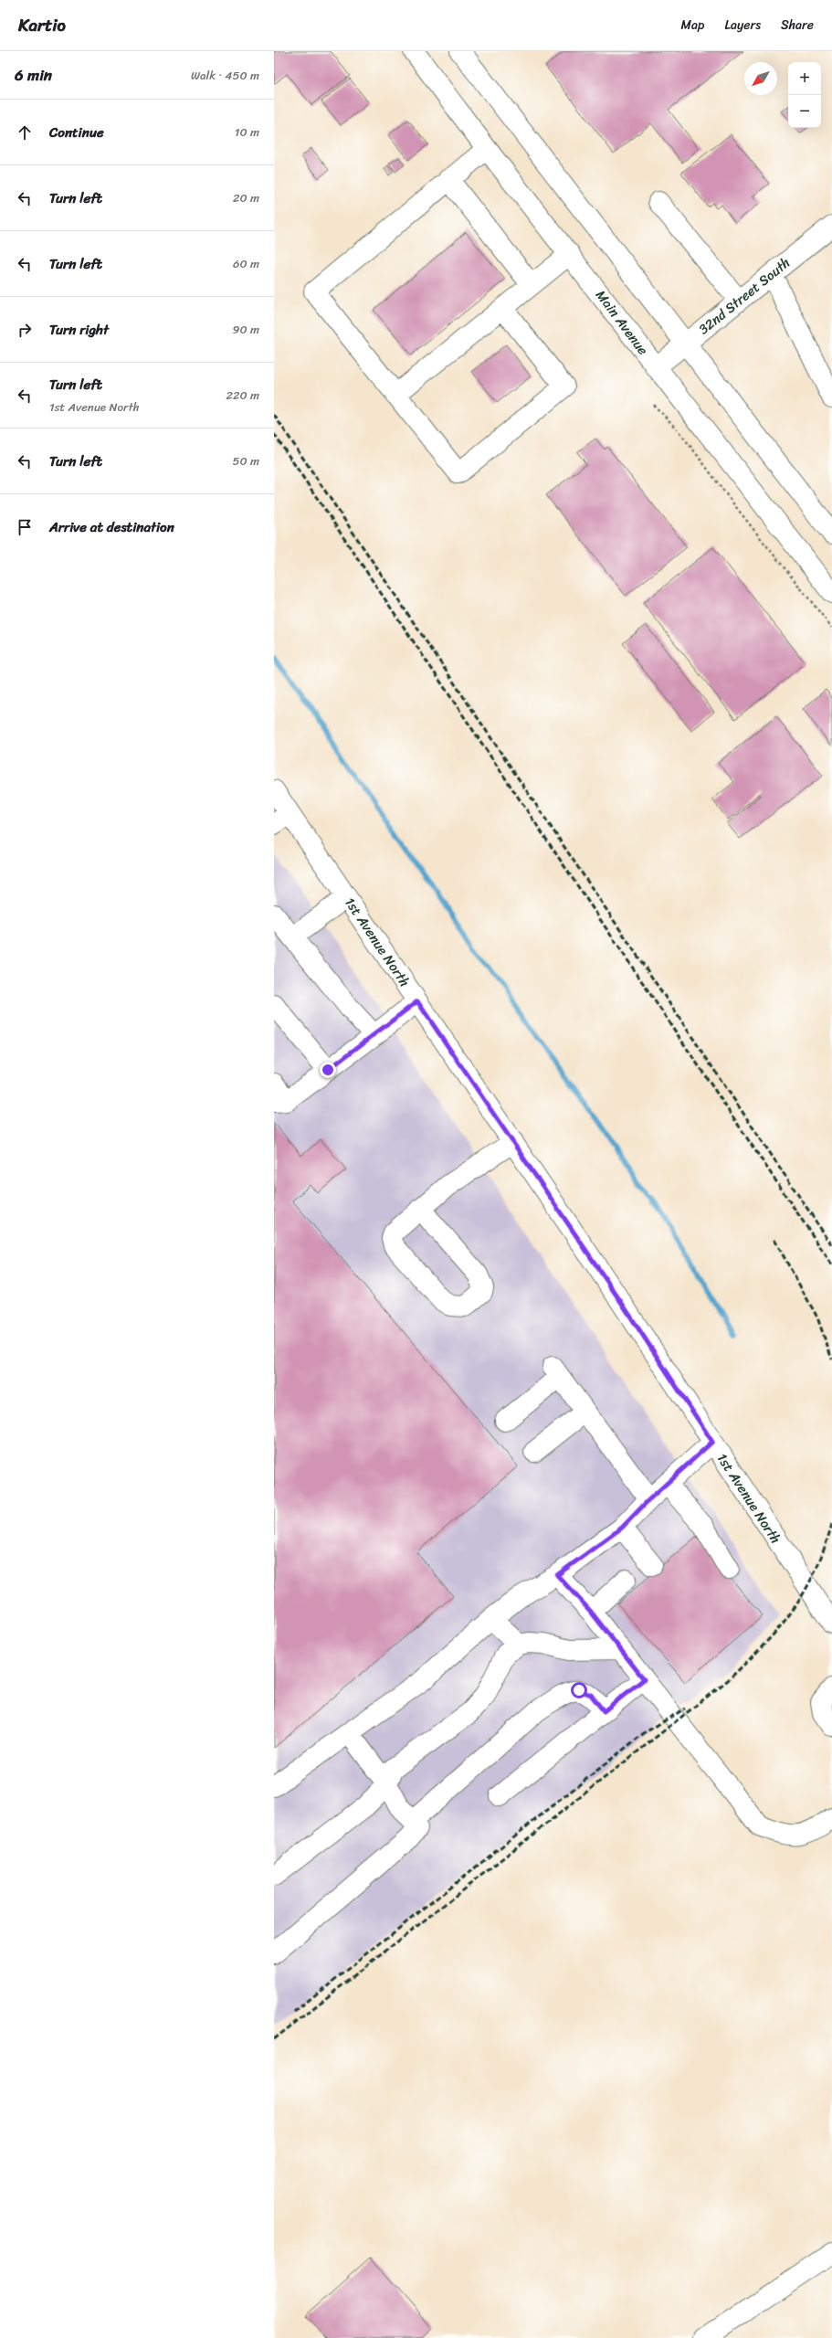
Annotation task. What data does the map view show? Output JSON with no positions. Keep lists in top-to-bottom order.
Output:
{
  "streets": {
    "street": ["32nd Street South", "Main Avenue", "1st Avenue North"]
  },
  "crossings": [
    ["32nd Street South", "Main Avenue"]
  ],
  "north": "bottom left",
  "page": {
    "header": "Kartio",
    "nav": ["Map", "Layers", "Share"],
    "heading": ["6 min", "Walk · 450 m"],
    "map_buttons": ["+", "−"],
    "list": [
      ["Continue", "10 m"],
      ["Turn left", "20 m"],
      ["Turn left", "60 m"],
      ["Turn right", "90 m"],
      ["Turn left", "1st Avenue North", "220 m"],
      ["Turn left", "50 m"],
      "Arrive at destination"
    ]
  }
}
